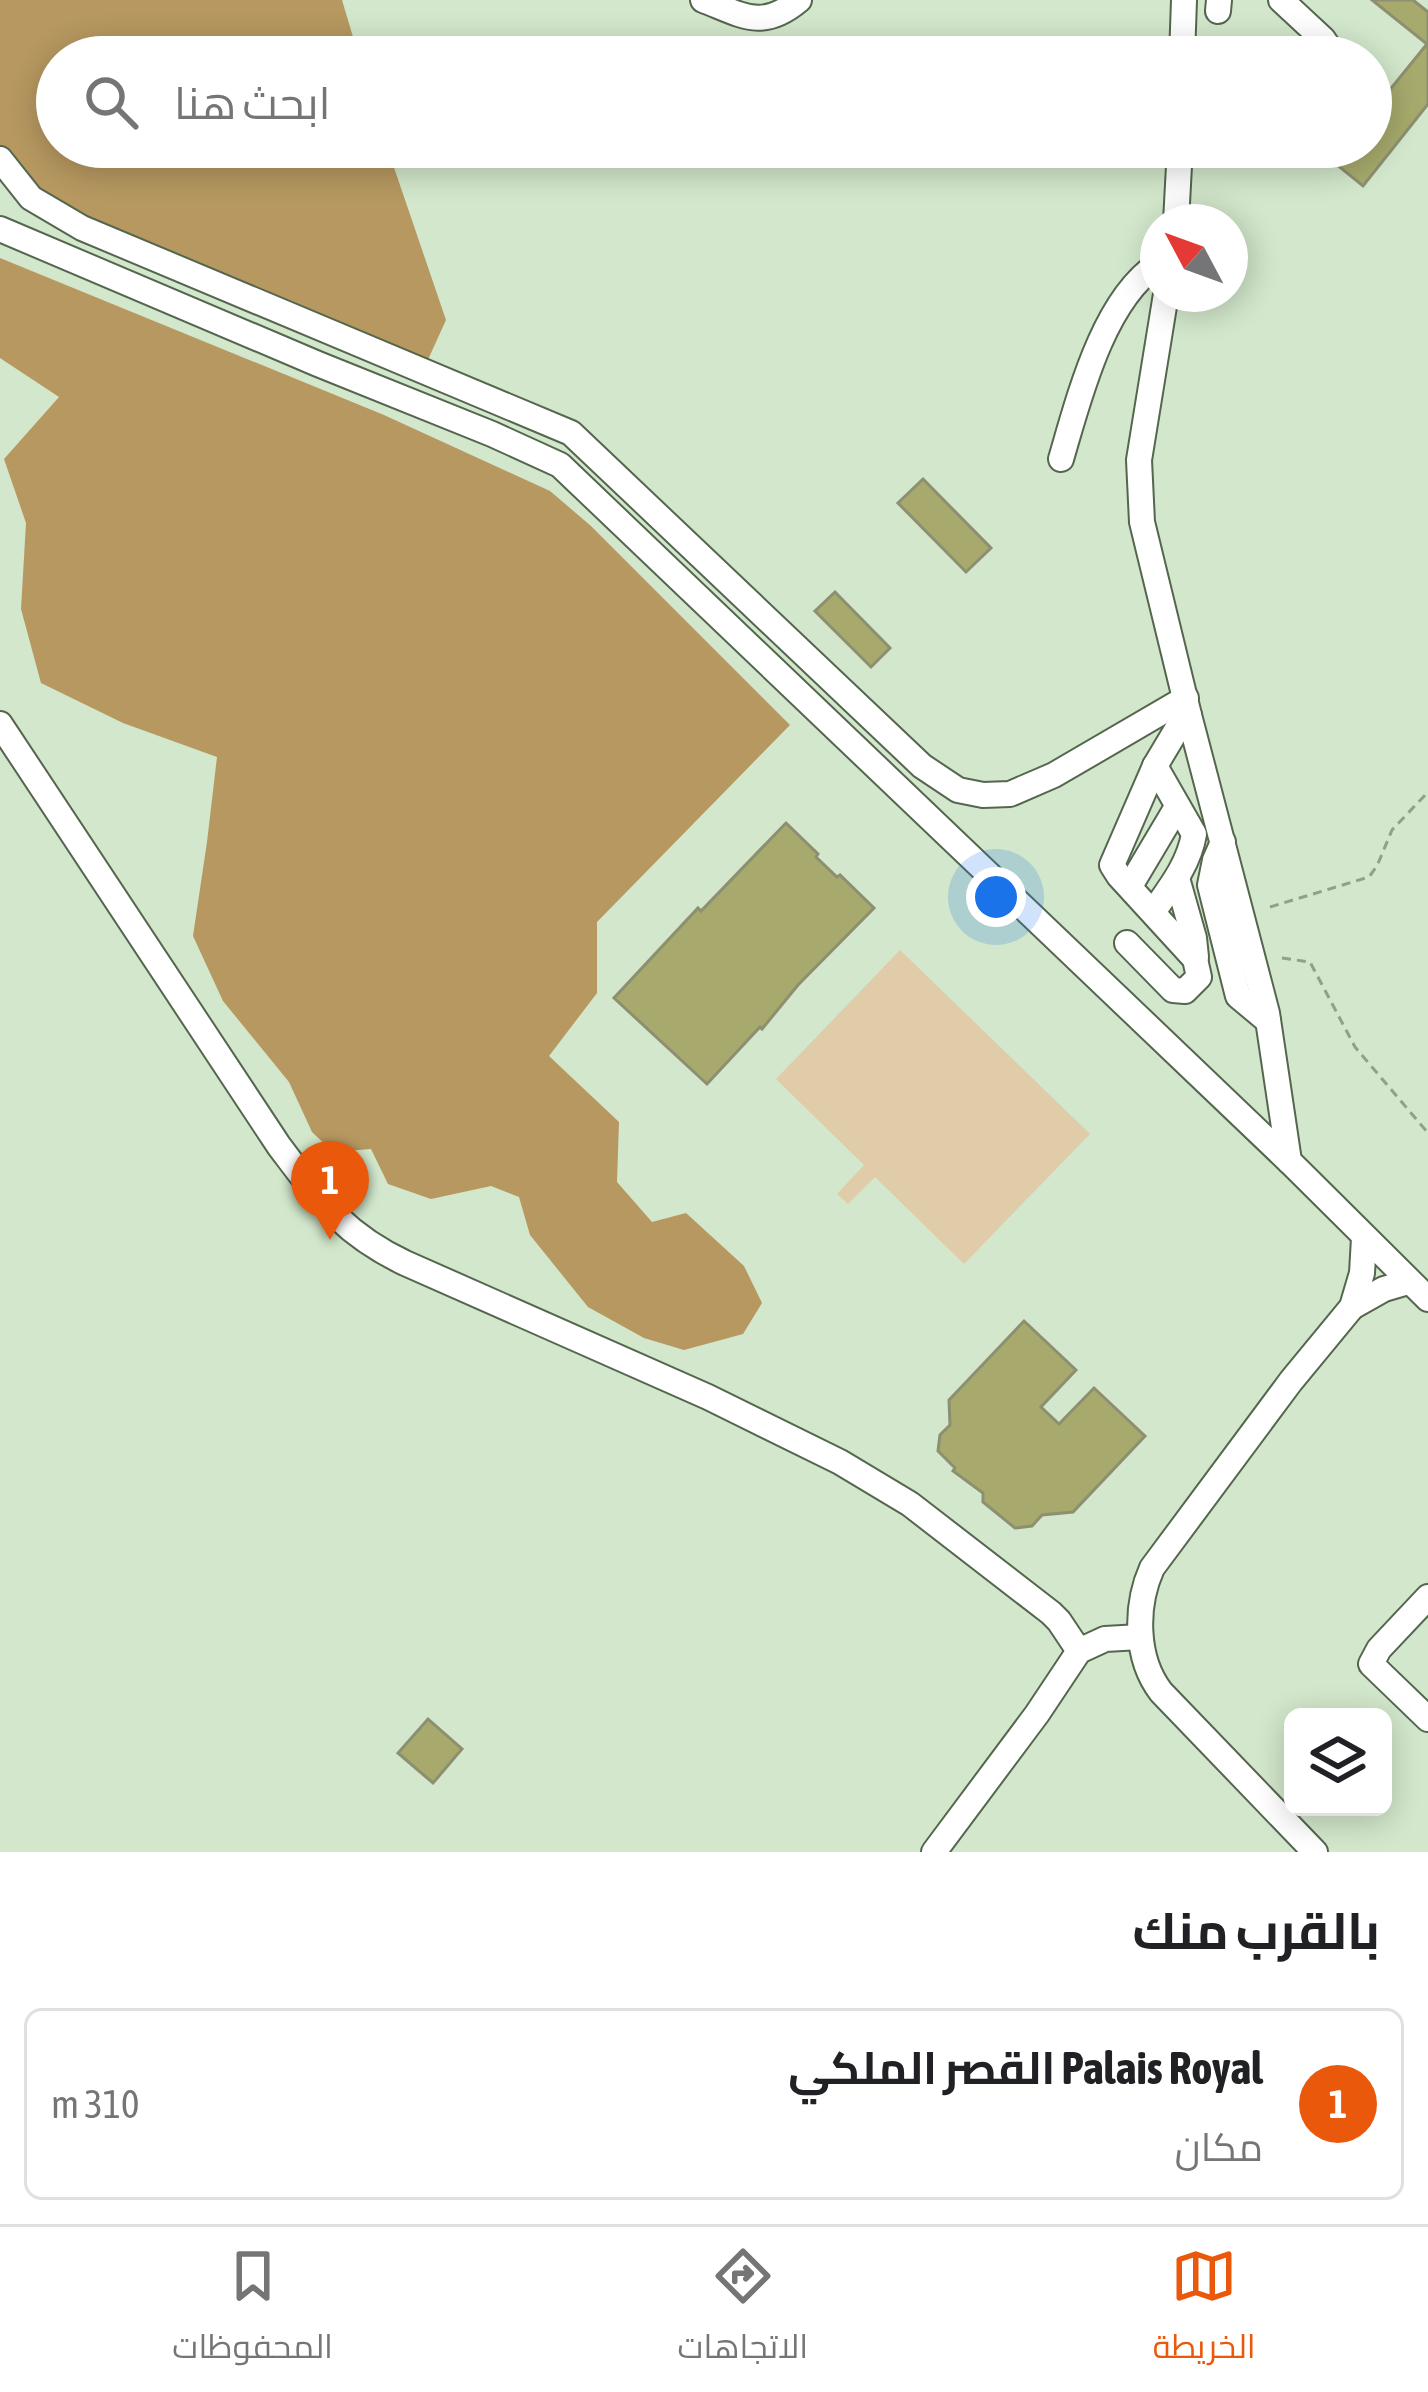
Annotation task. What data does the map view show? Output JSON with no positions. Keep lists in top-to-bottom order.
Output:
{
  "north": "top left",
  "page": {
    "search": "ابحث هنا",
    "pins": "1",
    "heading": "بالقرب منك",
    "list": [
      {
        "mark": "1",
        "name": "Palais Royal القصر الملكي",
        "note": "مكان",
        "value": "310 m"
      }
    ],
    "nav": ["الخريطة", "الاتجاهات", "المحفوظات"]
  }
}
